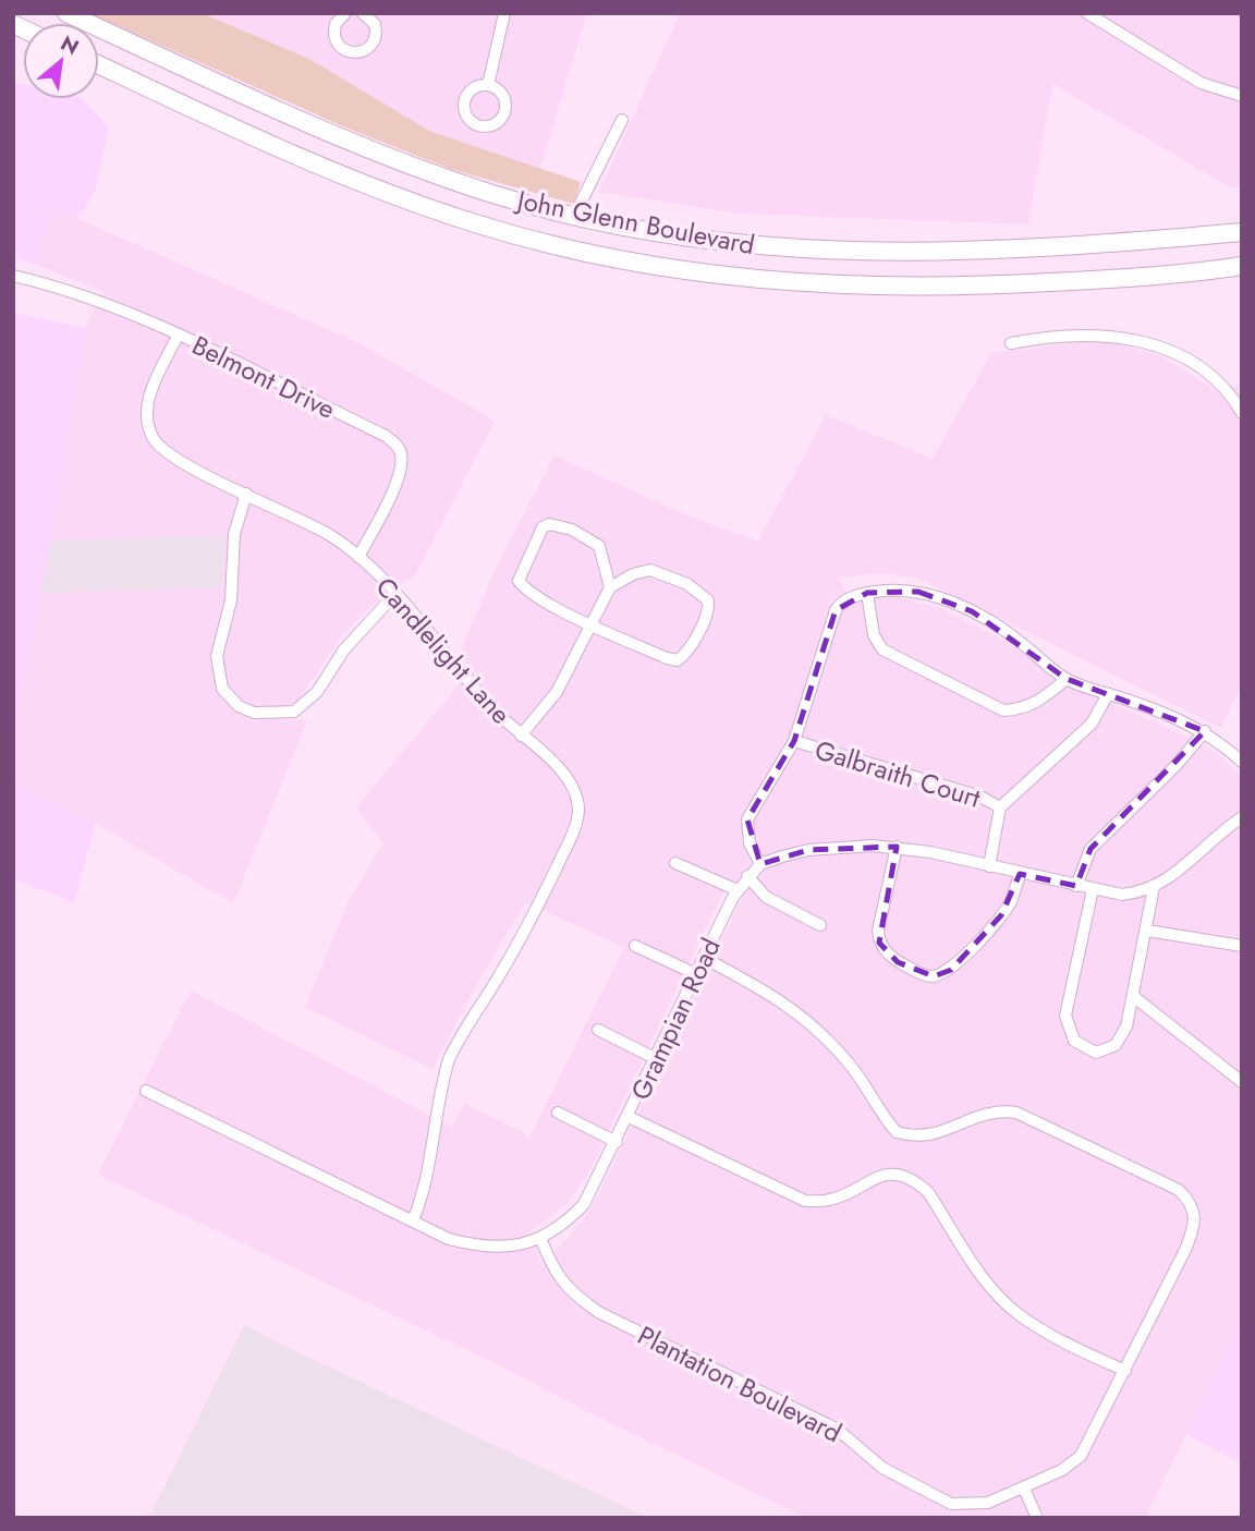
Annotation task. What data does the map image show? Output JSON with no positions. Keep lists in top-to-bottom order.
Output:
{
  "streets": {
    "main road": ["John Glenn Boulevard"],
    "street": [
      "Belmont Drive",
      "Candlelight Lane",
      "Galbraith Court",
      "Grampian Road",
      "Plantation Boulevard"
    ]
  },
  "crossings": [
    ["Belmont Drive", "Candlelight Lane"],
    ["Candlelight Lane", "Grampian Road"],
    ["Grampian Road", "Plantation Boulevard"]
  ],
  "north": "top right"
}
